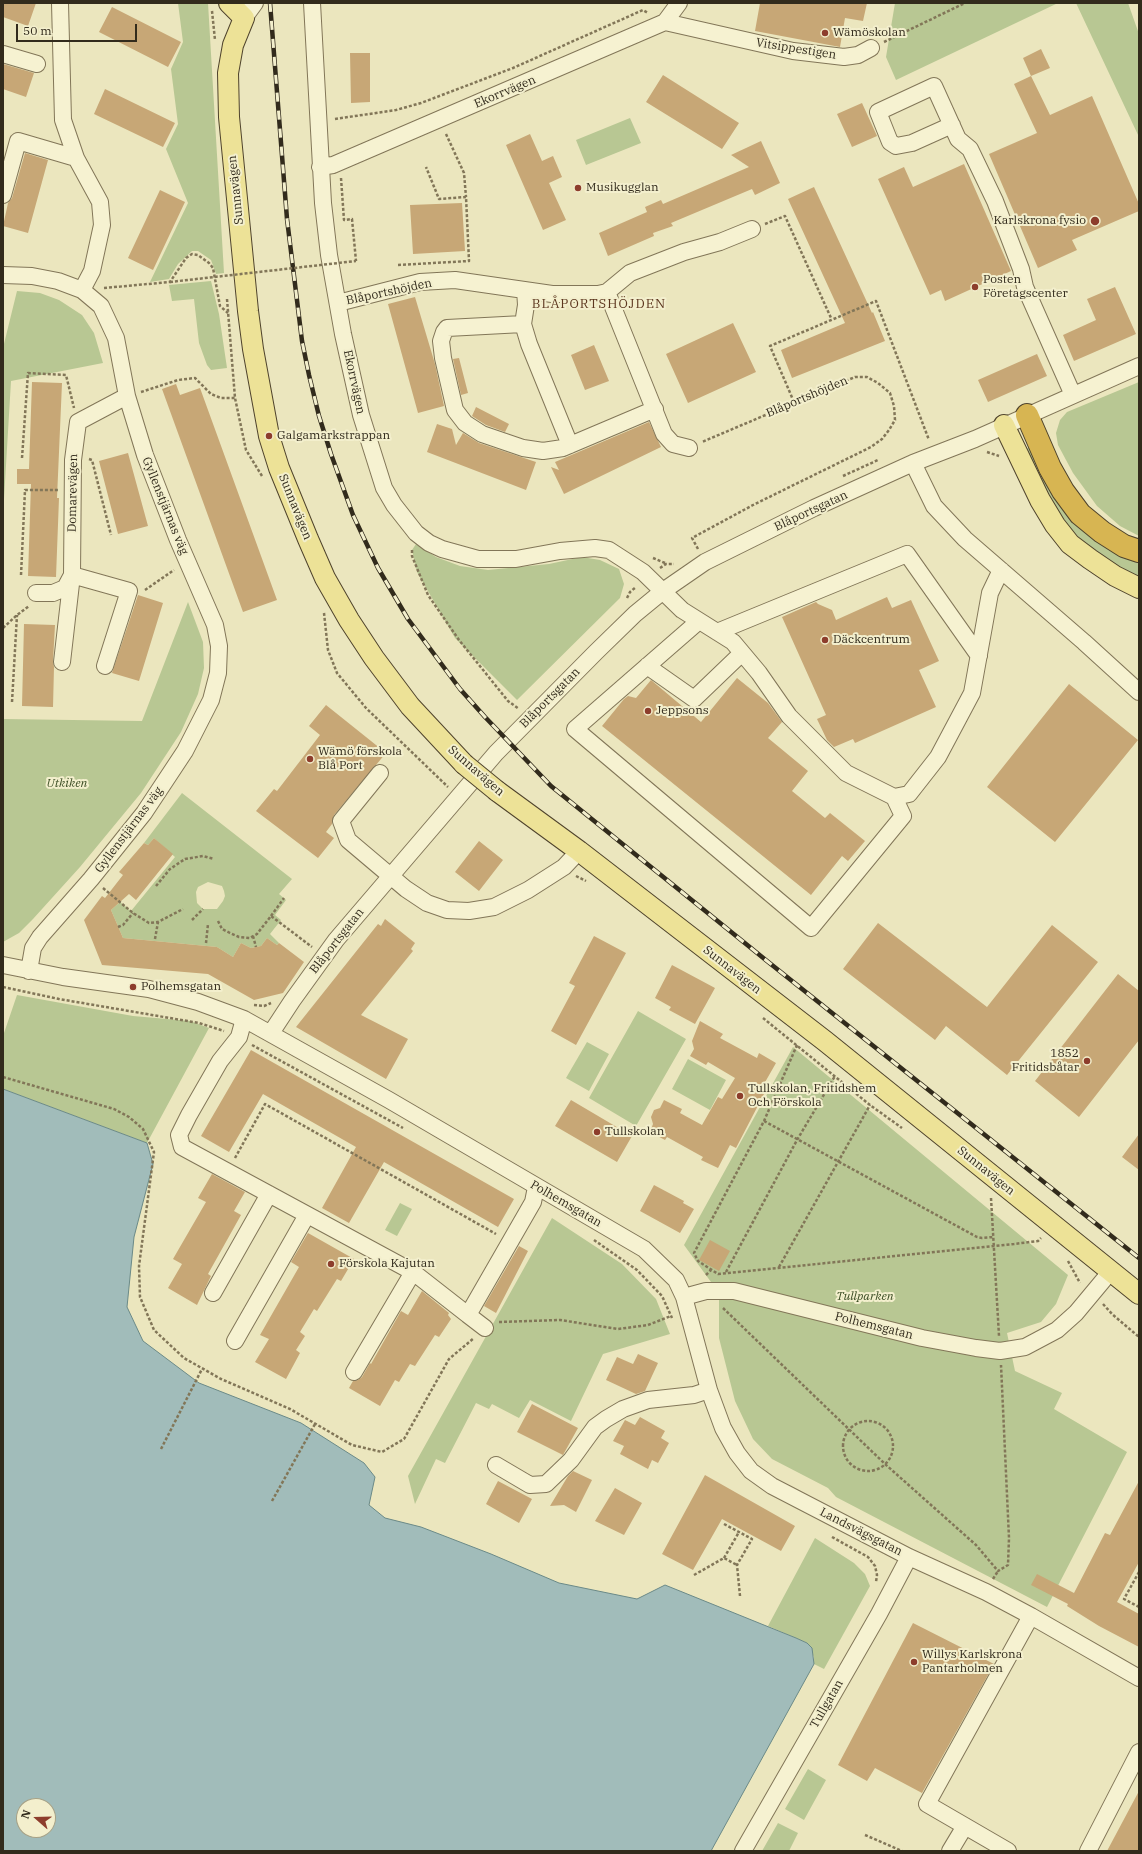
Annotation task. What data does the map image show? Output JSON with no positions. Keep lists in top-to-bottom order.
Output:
{
  "streets": {
    "main road": ["Sunnavägen"],
    "street": [
      "Vitsippestigen",
      "Ekorrvägen",
      "Blåportshöjden",
      "Domarevägen",
      "Gyllenstjärnas väg",
      "Blåportsgatan",
      "Polhemsgatan",
      "Landsvägsgatan",
      "Tullgatan"
    ]
  },
  "crossings": [
    ["Vitsippestigen", "Ekorrvägen"],
    ["Ekorrvägen", "Blåportshöjden"],
    ["Ekorrvägen", "Blåportsgatan"],
    ["Sunnavägen", "Polhemsgatan"],
    ["Blåportshöjden", "Blåportsgatan"],
    ["Gyllenstjärnas väg", "Polhemsgatan"],
    ["Blåportsgatan", "Polhemsgatan"],
    ["Polhemsgatan", "Landsvägsgatan"],
    ["Landsvägsgatan", "Tullgatan"]
  ],
  "districts": ["BLÅPORTSHÖJDEN"],
  "parks": ["Utkiken", "Tullparken"],
  "places": [
    "Wämöskolan",
    "Musikugglan",
    "Karlskrona fysio",
    "Posten Företagscenter",
    "Galgamarkstrappan",
    "Däckcentrum",
    "Jeppsons",
    "Wämö förskola Blå Port",
    "Polhemsgatan",
    "1852 Fritidsbåtar",
    "Tullskolan, Fritidshem Och Förskola",
    "Tullskolan",
    "Förskola Kajutan",
    "Willys Karlskrona Pantarholmen"
  ],
  "scale_bar": "50 m",
  "north": "left"
}
